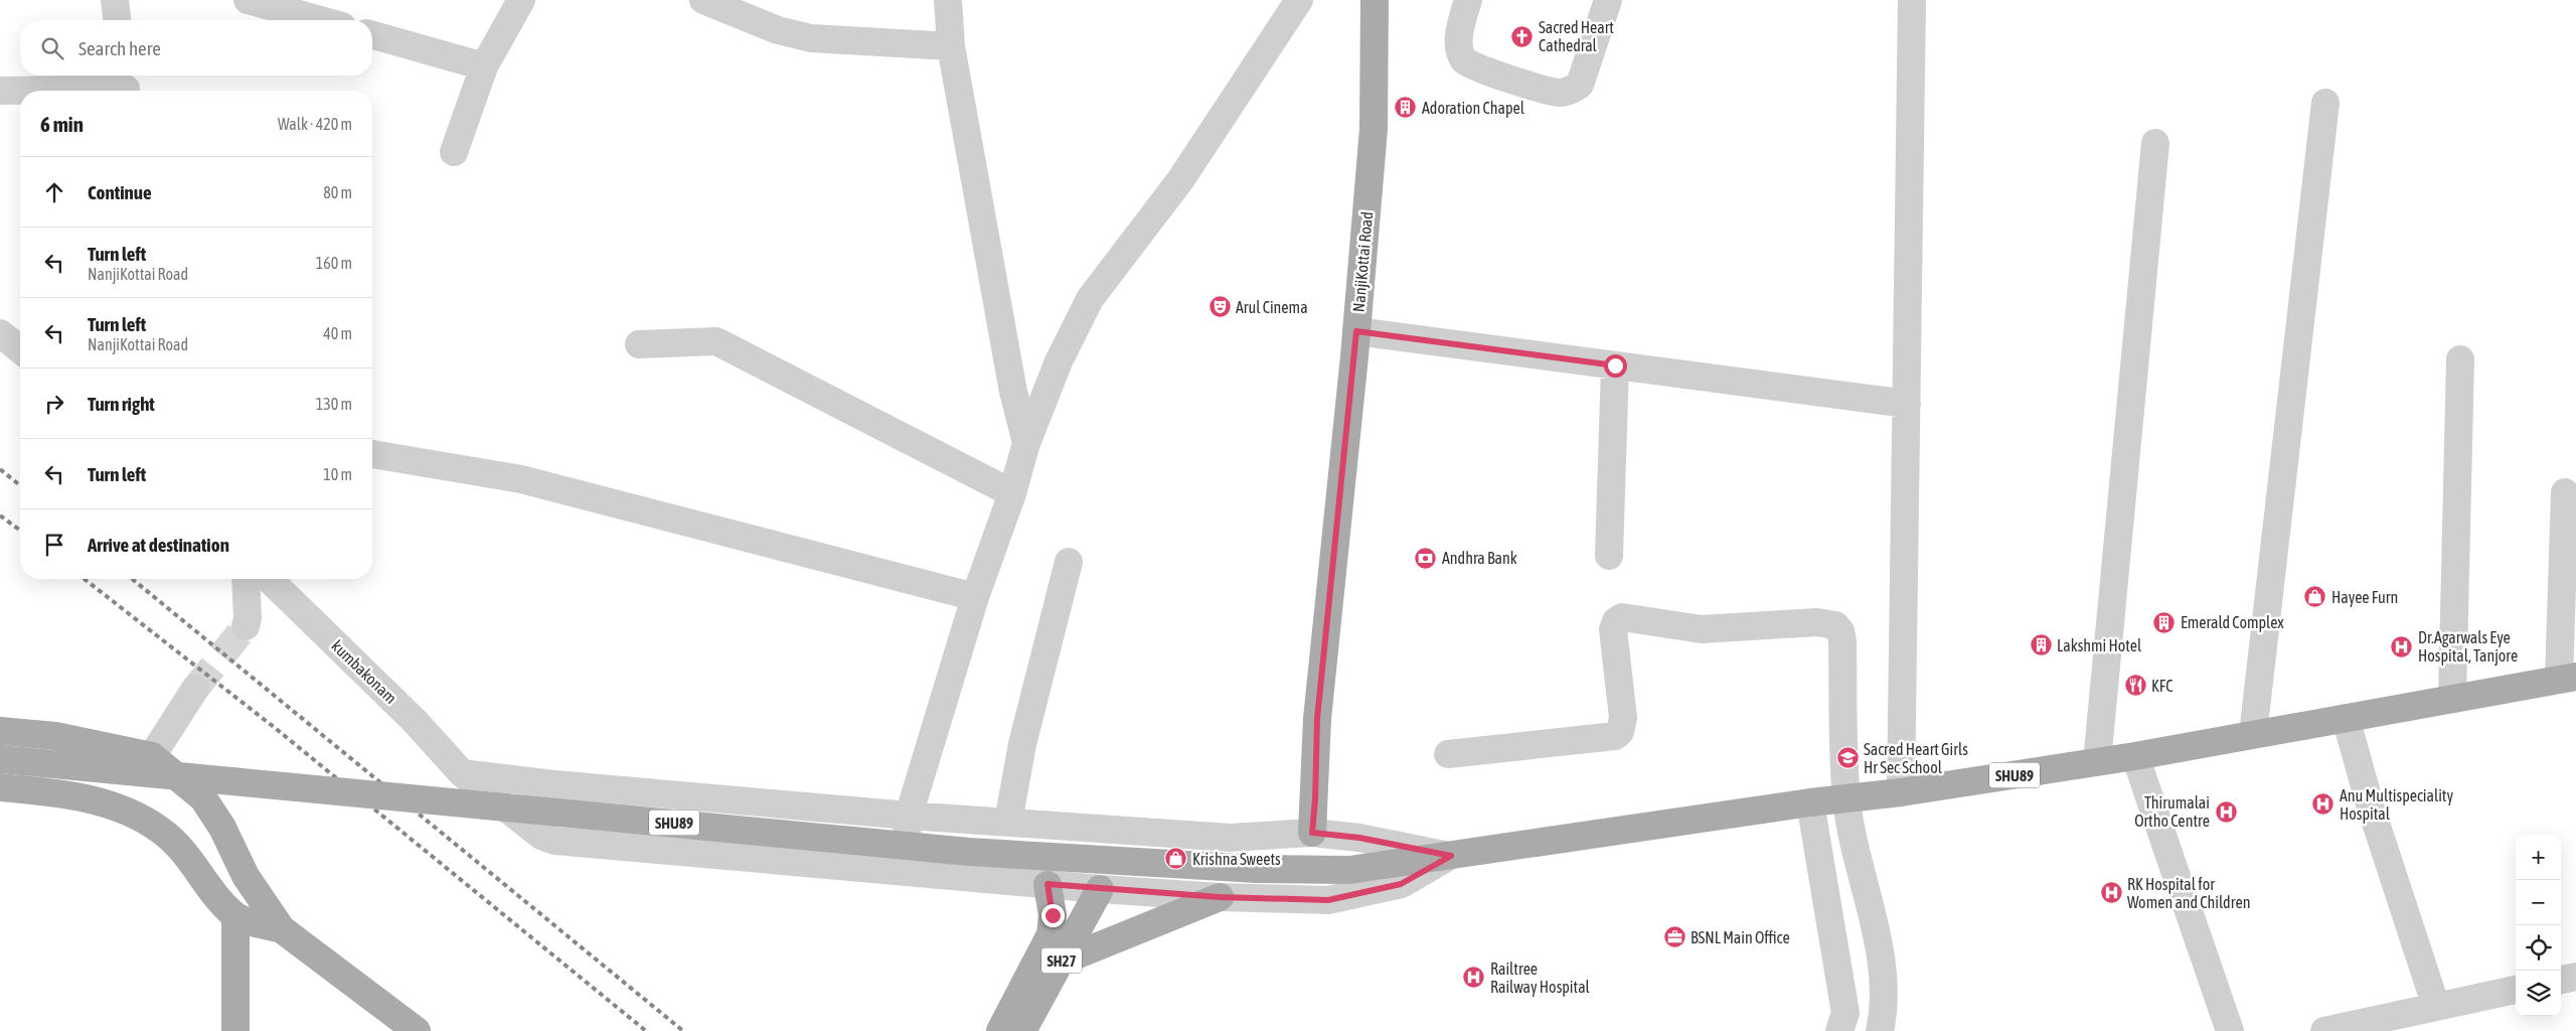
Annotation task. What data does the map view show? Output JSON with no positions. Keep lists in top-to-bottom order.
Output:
{
  "streets": {
    "main road": ["NanjiKottai Road", "SHU89", "SH27"],
    "street": ["kumbakonam"]
  },
  "crossings": [
    ["kumbakonam", "SHU89"],
    ["kumbakonam", "SH27"]
  ],
  "places": {
    "church": ["Sacred Heart Cathedral"],
    "building": ["Adoration Chapel", "Emerald Complex", "Lakshmi Hotel"],
    "theatre": ["Arul Cinema"],
    "bank": ["Andhra Bank"],
    "shop": ["Hayee Furn", "Krishna Sweets"],
    "hospital": [
      "Dr.Agarwals Eye Hospital, Tanjore",
      "Anu Multispeciality Hospital",
      "Thirumalai Ortho Centre",
      "RK Hospital for Women and Children",
      "Railtree Railway Hospital"
    ],
    "restaurant": ["KFC"],
    "school or university": ["Sacred Heart Girls Hr Sec School"],
    "office": ["BSNL Main Office"]
  },
  "page": {
    "search": "Search here",
    "heading": ["6 min", "Walk · 420 m"],
    "list": [
      ["Continue", "80 m"],
      ["Turn left", "NanjiKottai Road", "160 m"],
      ["Turn left", "NanjiKottai Road", "40 m"],
      ["Turn right", "130 m"],
      ["Turn left", "10 m"],
      "Arrive at destination"
    ],
    "map_buttons": ["+", "−"]
  }
}
